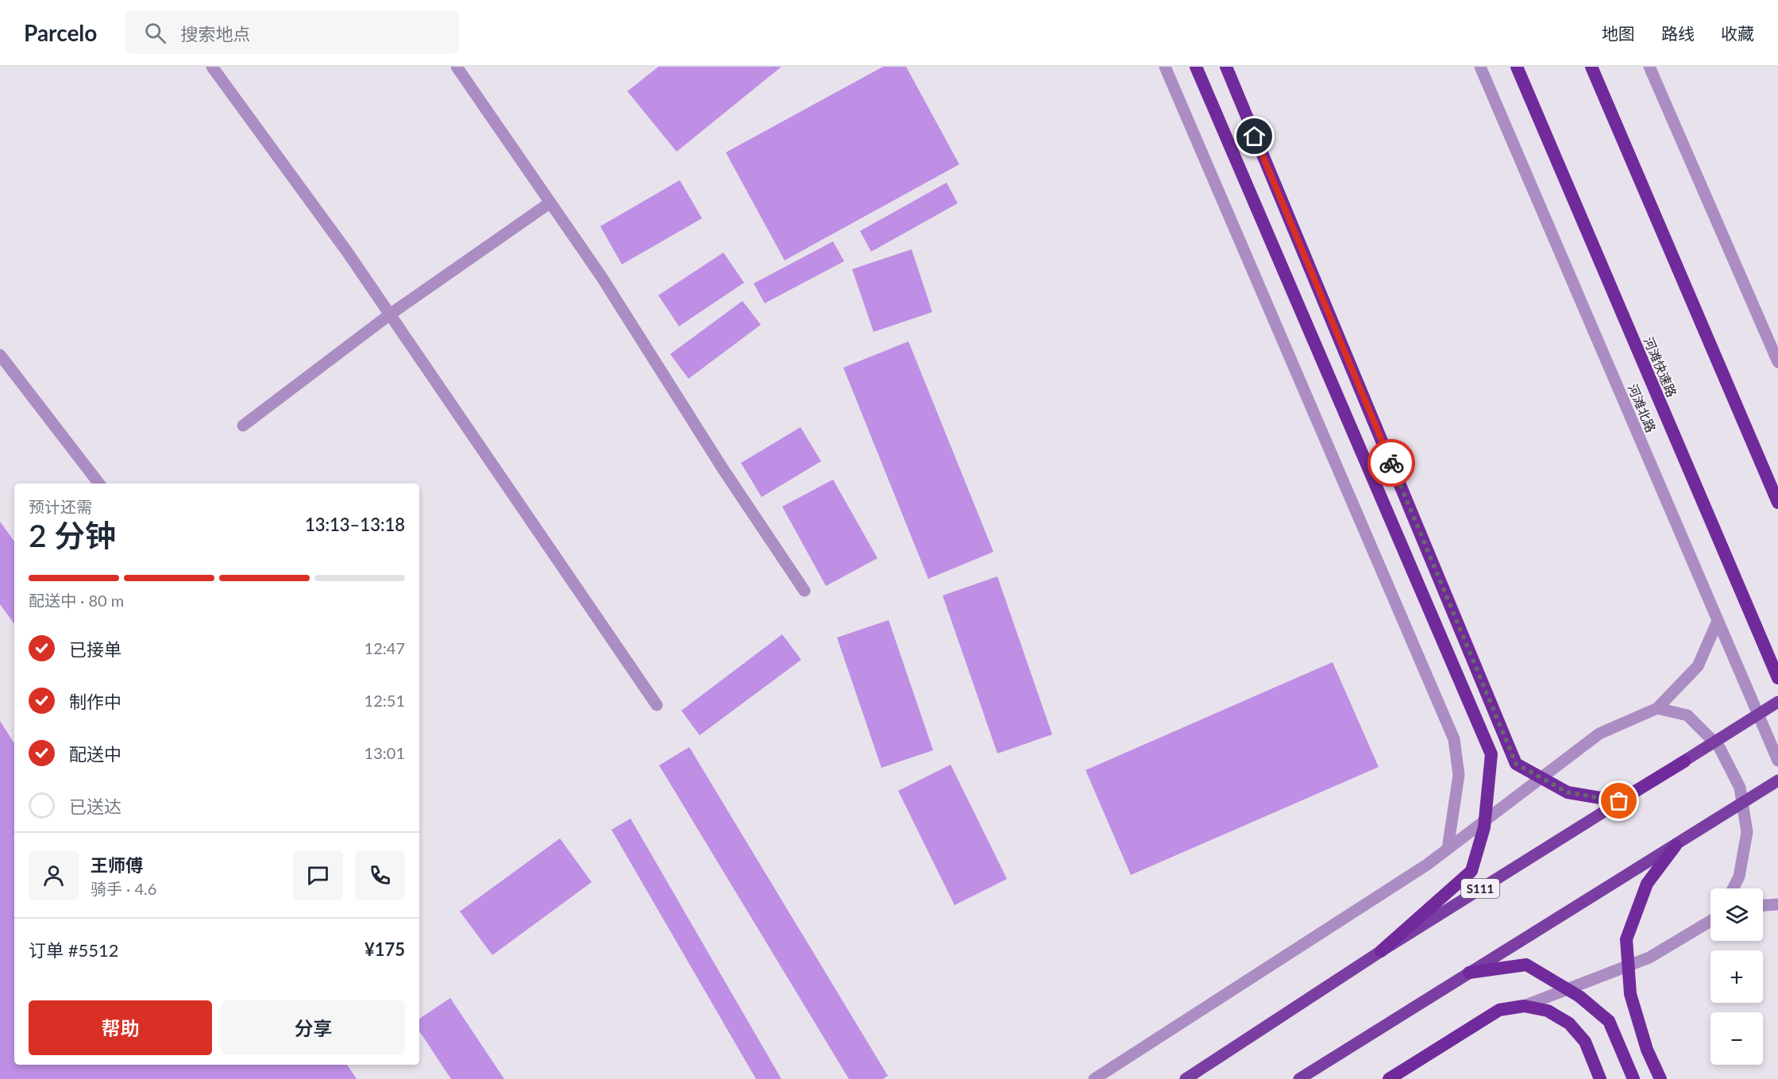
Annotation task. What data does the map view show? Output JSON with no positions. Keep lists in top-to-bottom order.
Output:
{
  "streets": {
    "highway": ["河滩快速路"],
    "main road": ["S111"],
    "street": ["河滩北路"]
  },
  "page": {
    "header": "Parcelo",
    "search": "搜索地点",
    "nav": ["地图", "路线", "收藏"],
    "heading": ["2 分钟", "预计还需", "13:13–13:18"],
    "panel": [
      "王师傅",
      "骑手 · 4.6",
      "订单 #5512",
      "¥175"
    ],
    "bar": "配送中 · 80 m",
    "list": [
      ["已接单", "12:47"],
      ["制作中", "12:51"],
      ["配送中", "13:01"],
      "已送达"
    ],
    "map_buttons": ["+", "−"],
    "buttons": ["帮助", "分享"]
  }
}
